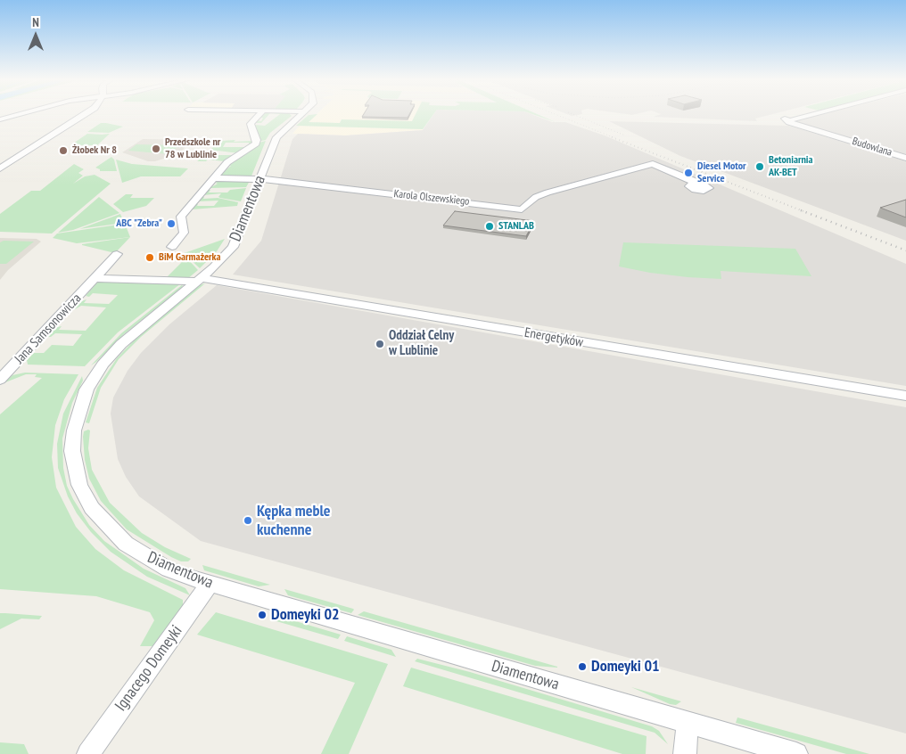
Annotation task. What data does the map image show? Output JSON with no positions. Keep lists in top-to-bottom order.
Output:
{
  "streets": {
    "street": [
      "Budowlana",
      "Karola Olszewskiego",
      "Diamentowa",
      "Jana Samsonowicza",
      "Energetyków",
      "Ignacego Domeyki"
    ]
  },
  "crossings": [
    ["Karola Olszewskiego", "Diamentowa"],
    ["Diamentowa", "Energetyków"],
    ["Diamentowa", "Ignacego Domeyki"],
    ["Jana Samsonowicza", "Energetyków"]
  ],
  "places": [
    "Przedszkole nr 78 w Lublinie",
    "Żłobek Nr 8",
    "Betoniarnia AK-BET",
    "Diesel Motor Service",
    "ABC \"Zebra\"",
    "STANLAB",
    "BiM Garmażerka",
    "Oddział Celny w Lublinie",
    "Kępka meble kuchenne",
    "Domeyki 02",
    "Domeyki 01"
  ],
  "north": "top"
}
